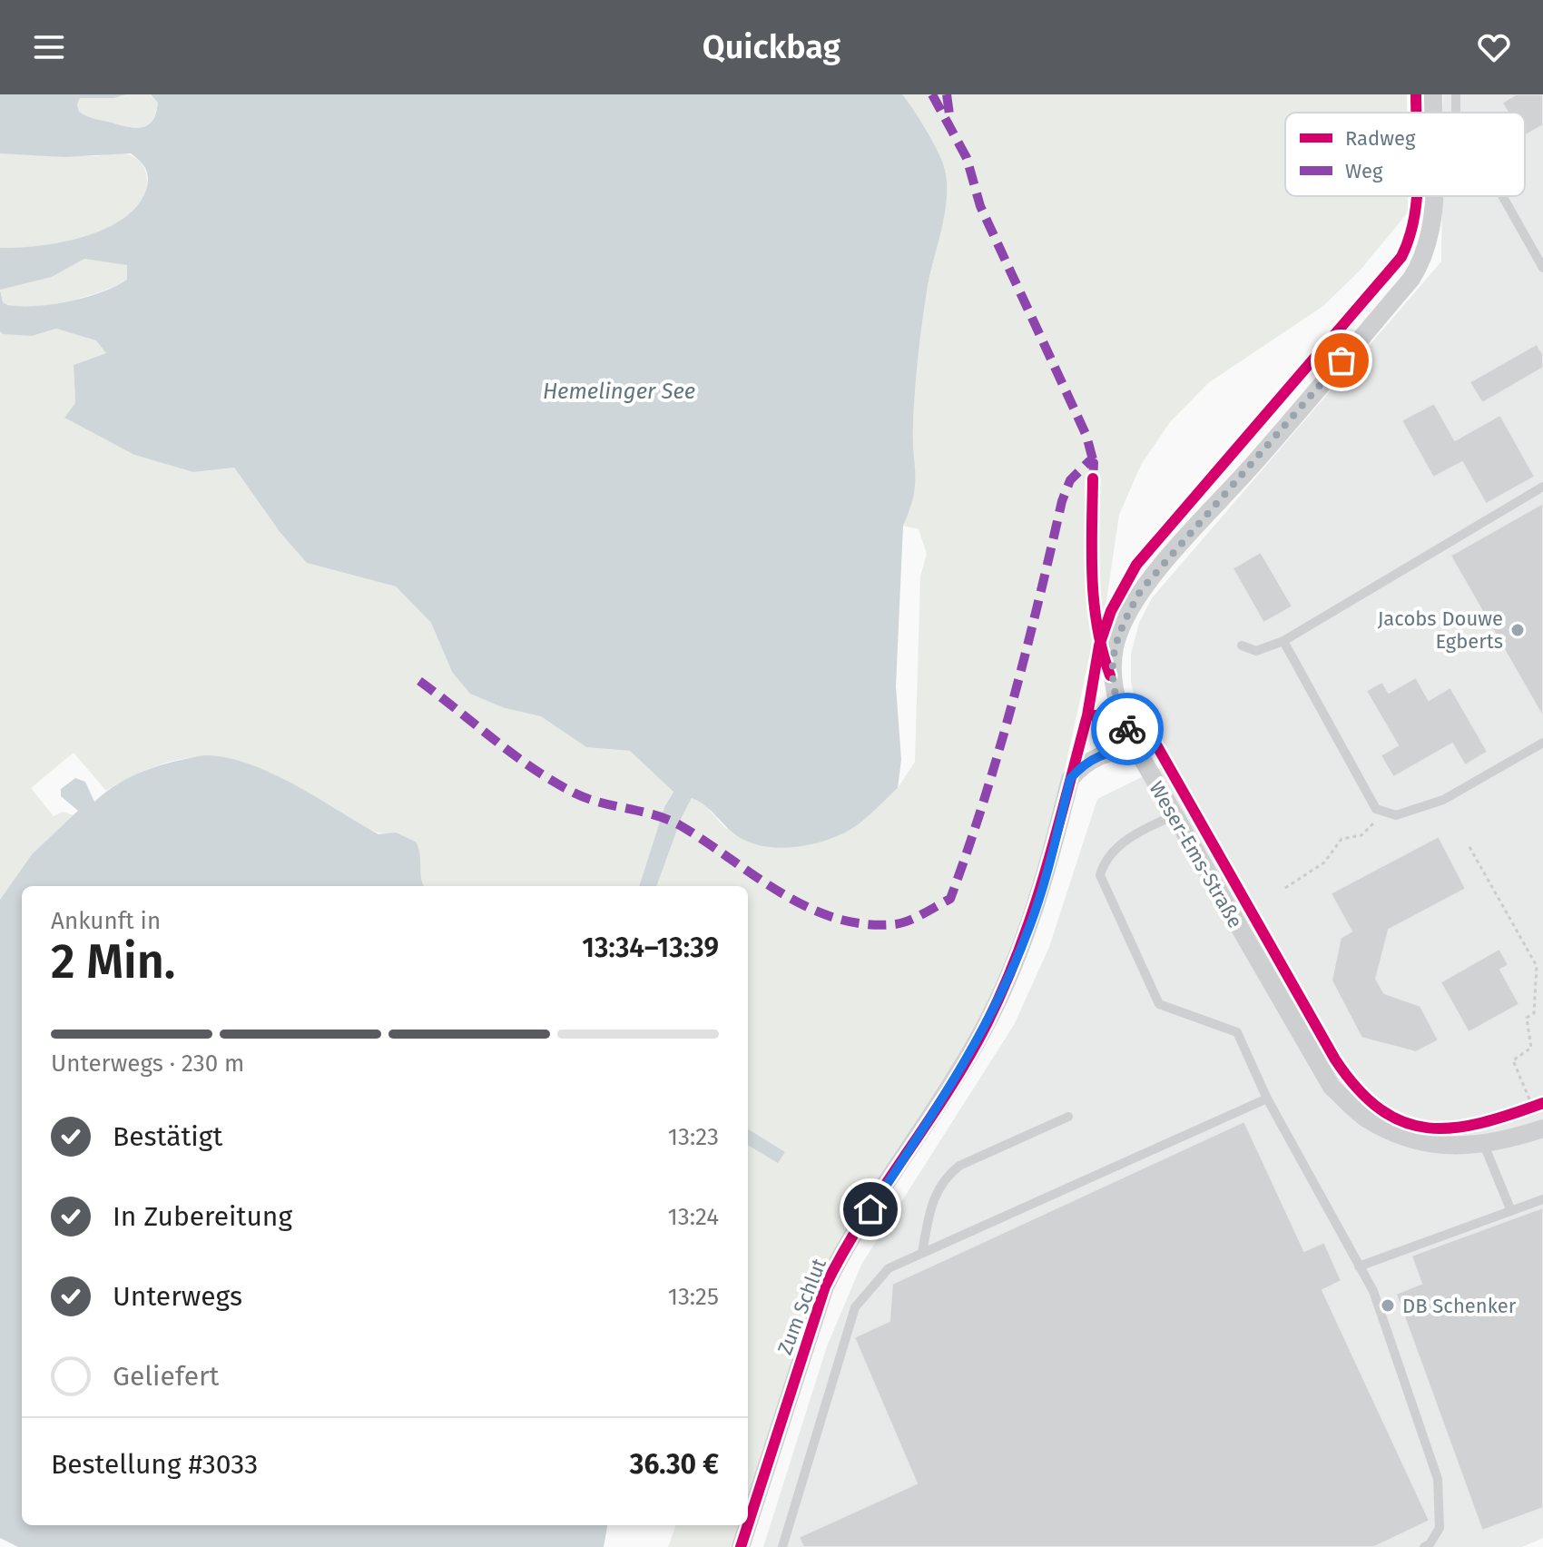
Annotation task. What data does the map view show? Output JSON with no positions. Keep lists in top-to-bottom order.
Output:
{
  "streets": {
    "street": ["Weser-Ems-Straße", "Zum Schlut"]
  },
  "crossings": [
    ["Weser-Ems-Straße", "Zum Schlut"]
  ],
  "water": ["Hemelinger See"],
  "places": ["Jacobs Douwe Egberts", "DB Schenker"],
  "legend": ["Radweg", "Weg"],
  "page": {
    "header": "Quickbag",
    "heading": ["2 Min.", "Ankunft in", "13:34–13:39"],
    "panel": ["Bestellung #3033", "36.30 €"],
    "bar": "Unterwegs · 230 m",
    "list": [
      ["Bestätigt", "13:23"],
      ["In Zubereitung", "13:24"],
      ["Unterwegs", "13:25"],
      "Geliefert"
    ]
  }
}
